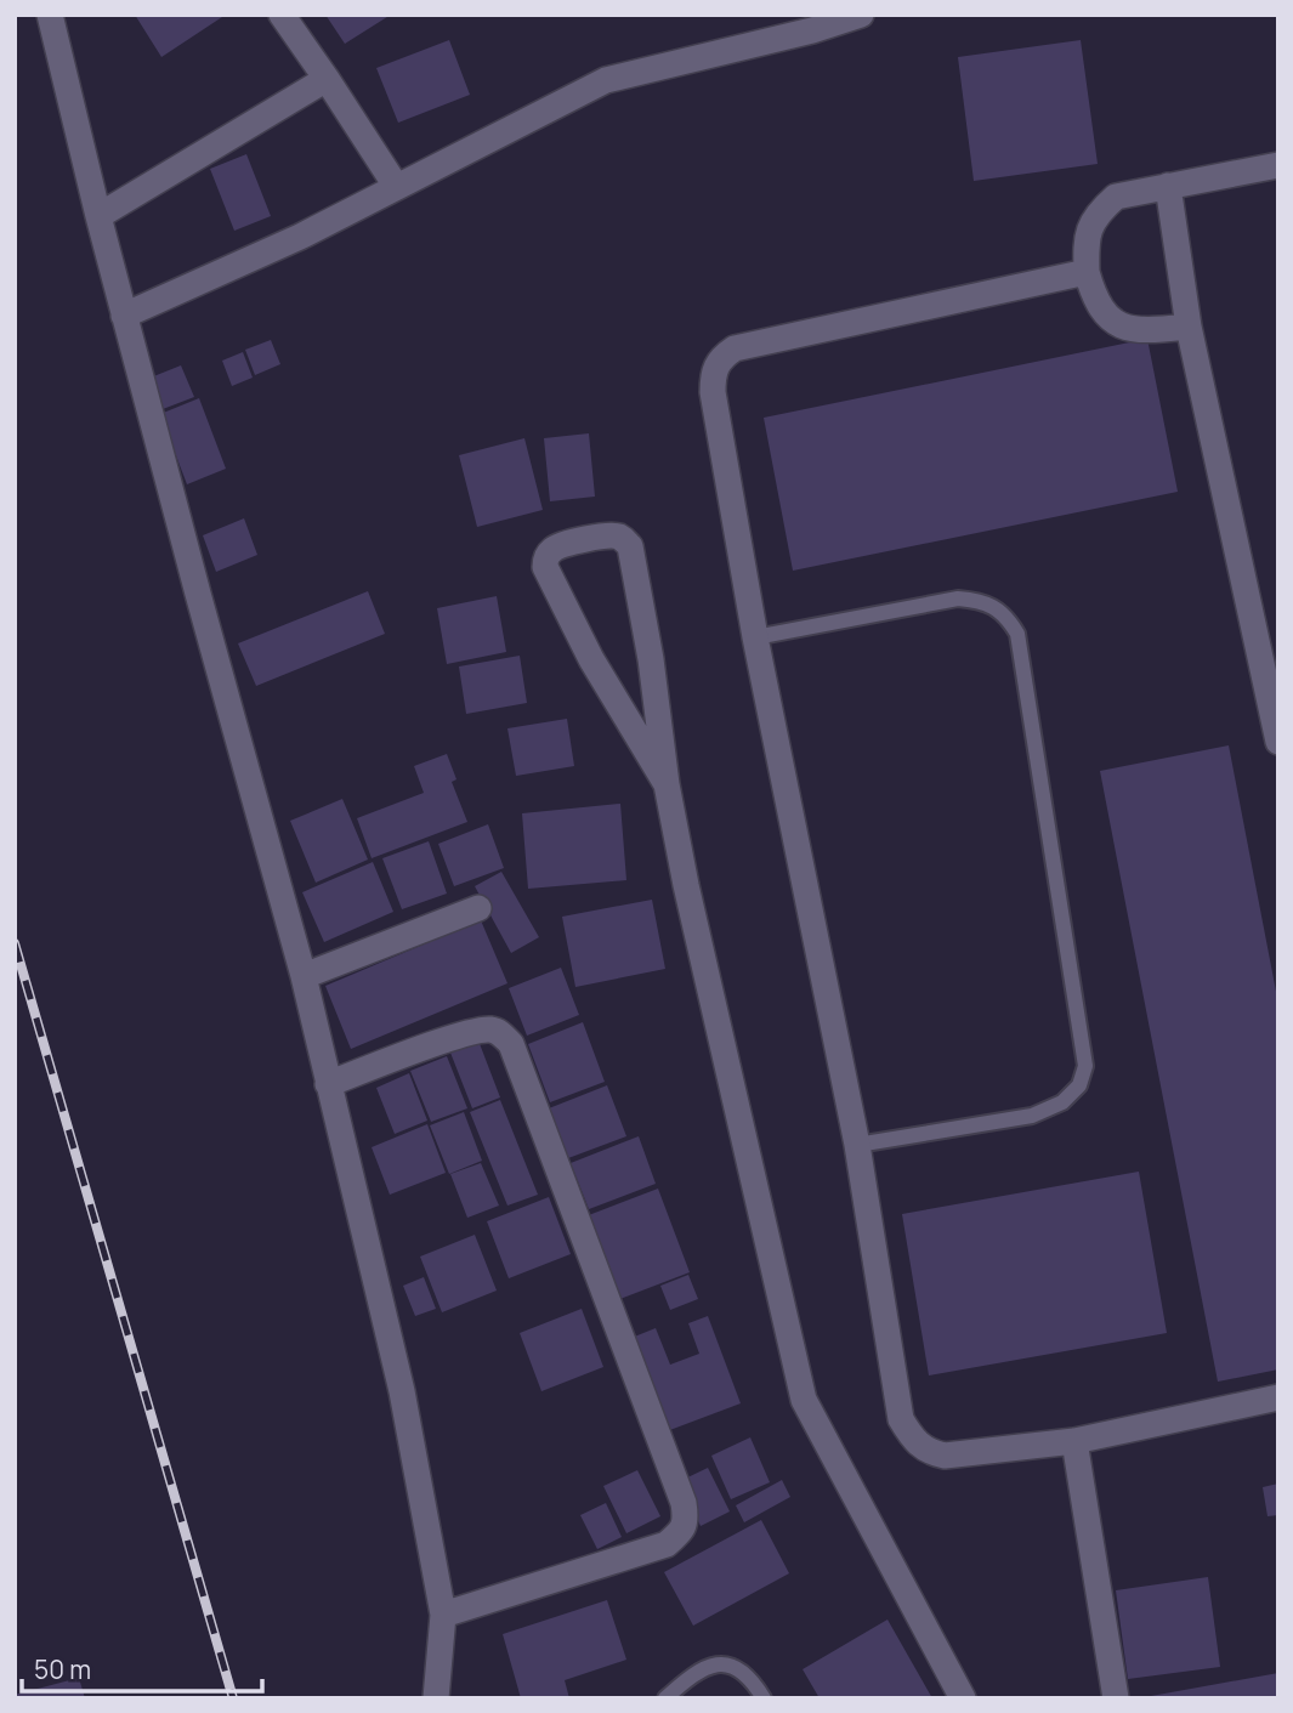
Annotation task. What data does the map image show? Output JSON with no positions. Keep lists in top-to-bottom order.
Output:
{
  "scale_bar": "50 m"
}
